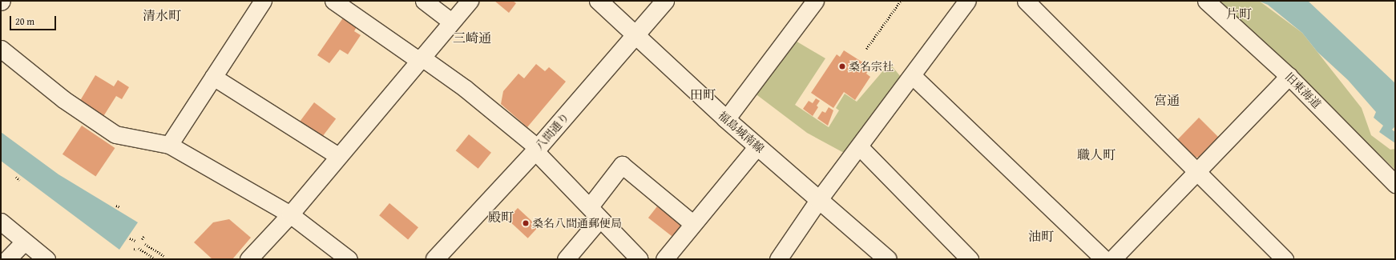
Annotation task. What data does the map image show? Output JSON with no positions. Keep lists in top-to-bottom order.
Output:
{
  "streets": {
    "main road": ["八間通り", "福島城南線"],
    "street": ["旧東海道"]
  },
  "crossings": [
    ["八間通り", "福島城南線"]
  ],
  "districts": [
    "片町",
    "清水町",
    "三崎通",
    "田町",
    "宮通",
    "職人町",
    "殿町",
    "油町"
  ],
  "places": ["桑名宗社", "桑名八間通郵便局"],
  "scale_bar": "20 m"
}
